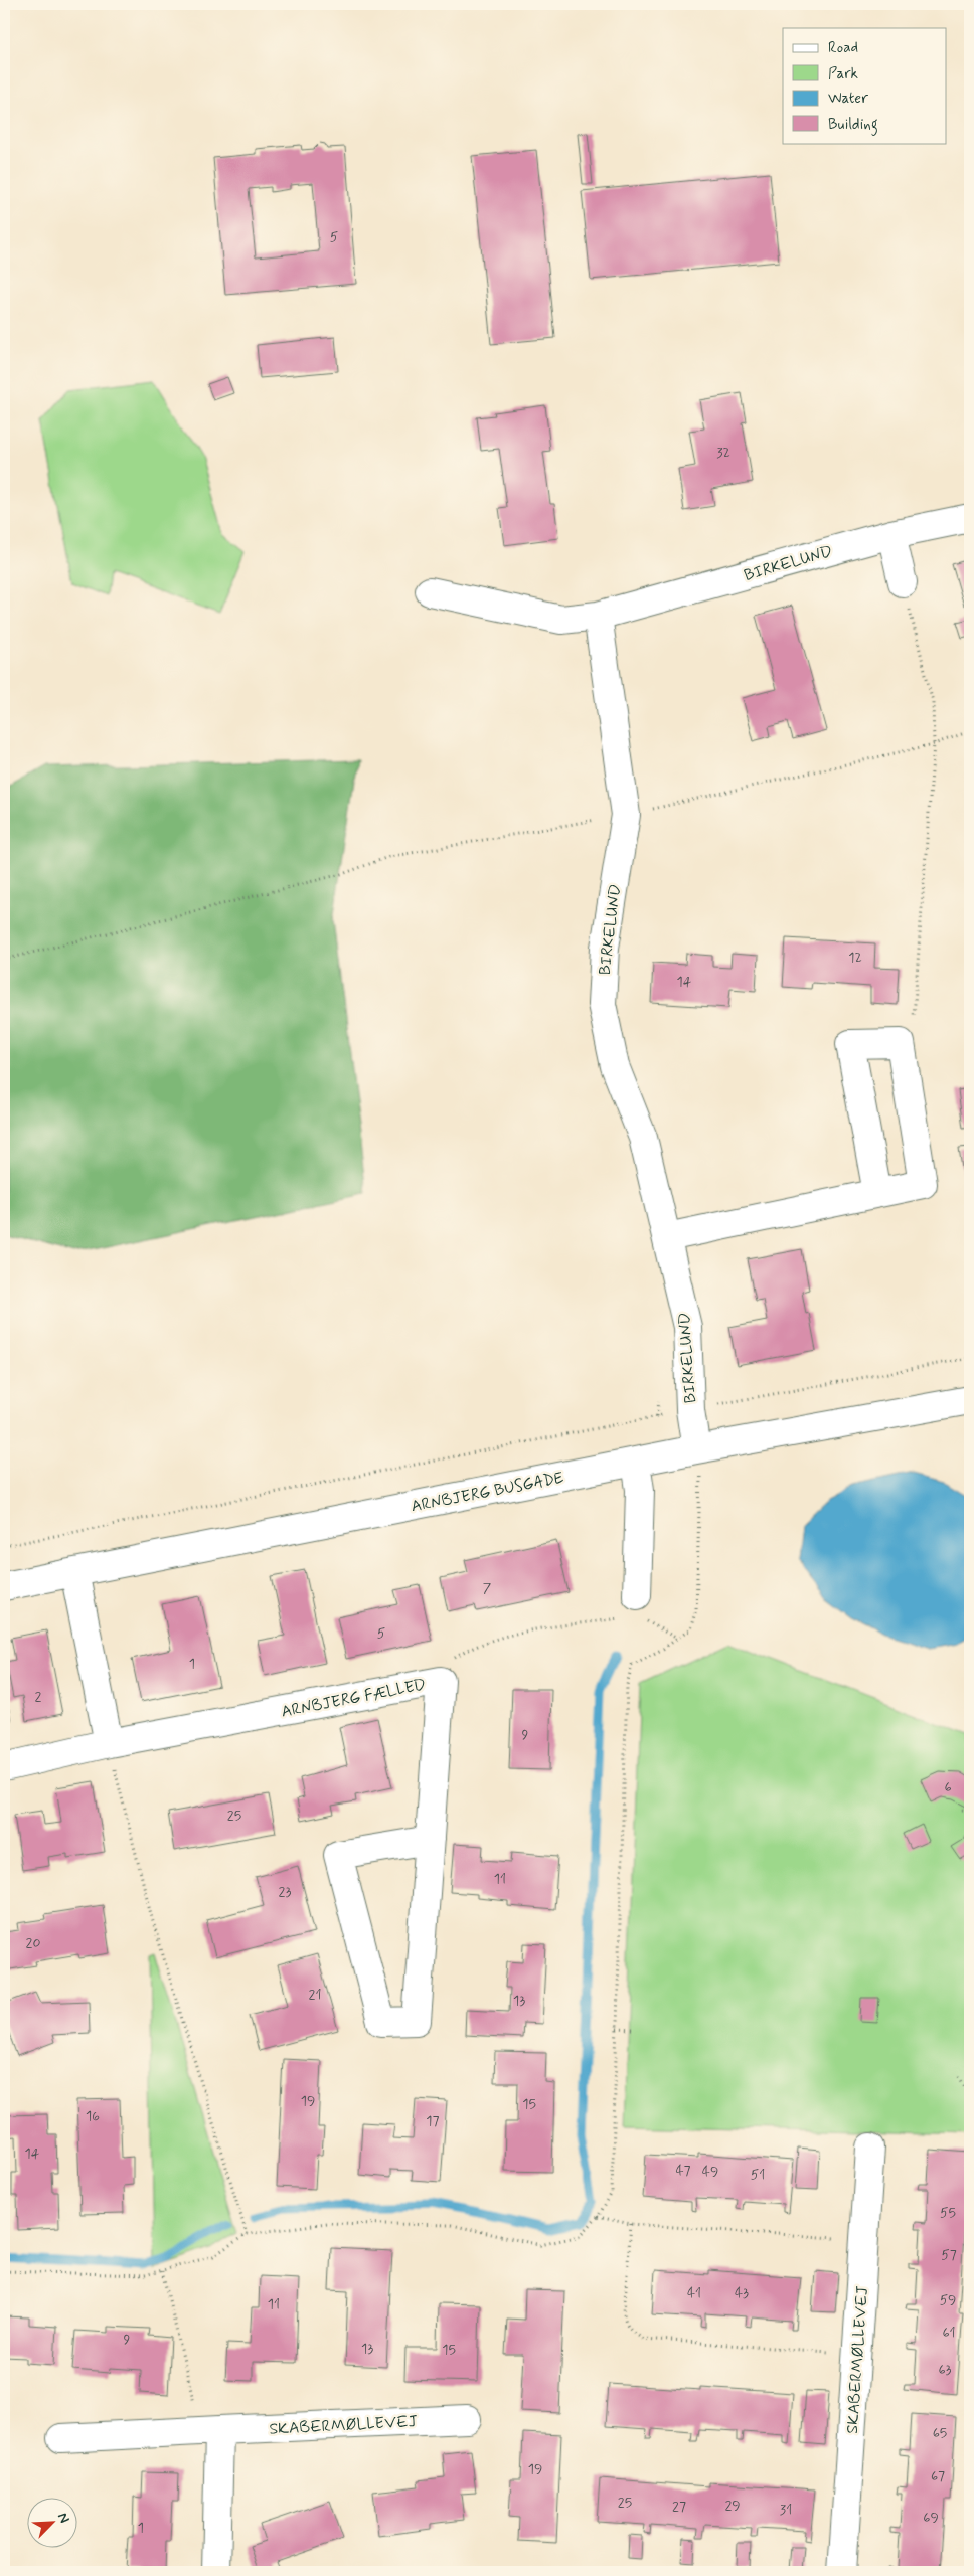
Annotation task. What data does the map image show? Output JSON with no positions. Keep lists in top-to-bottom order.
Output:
{
  "streets": {
    "street": [
      "BIRKELUND",
      "ARNBJERG BUSGADE",
      "ARNBJERG FÆLLED",
      "SKABERMØLLEVEJ"
    ]
  },
  "crossings": [
    ["BIRKELUND", "ARNBJERG BUSGADE"]
  ],
  "house_numbers": [
    "5",
    "32",
    "12",
    "14",
    "7",
    "5",
    "1",
    "2",
    "9",
    "6",
    "25",
    "11",
    "23",
    "20",
    "21",
    "13",
    "19",
    "15",
    "16",
    "17",
    "14",
    "47",
    "49",
    "51",
    "55",
    "57",
    "41",
    "43",
    "59",
    "11",
    "61",
    "9",
    "13",
    "15",
    "63",
    "65",
    "19",
    "67",
    "25",
    "29",
    "27",
    "31",
    "69",
    "1"
  ],
  "legend": [
    "Road",
    "Park",
    "Water",
    "Building"
  ],
  "north": "top right"
}
